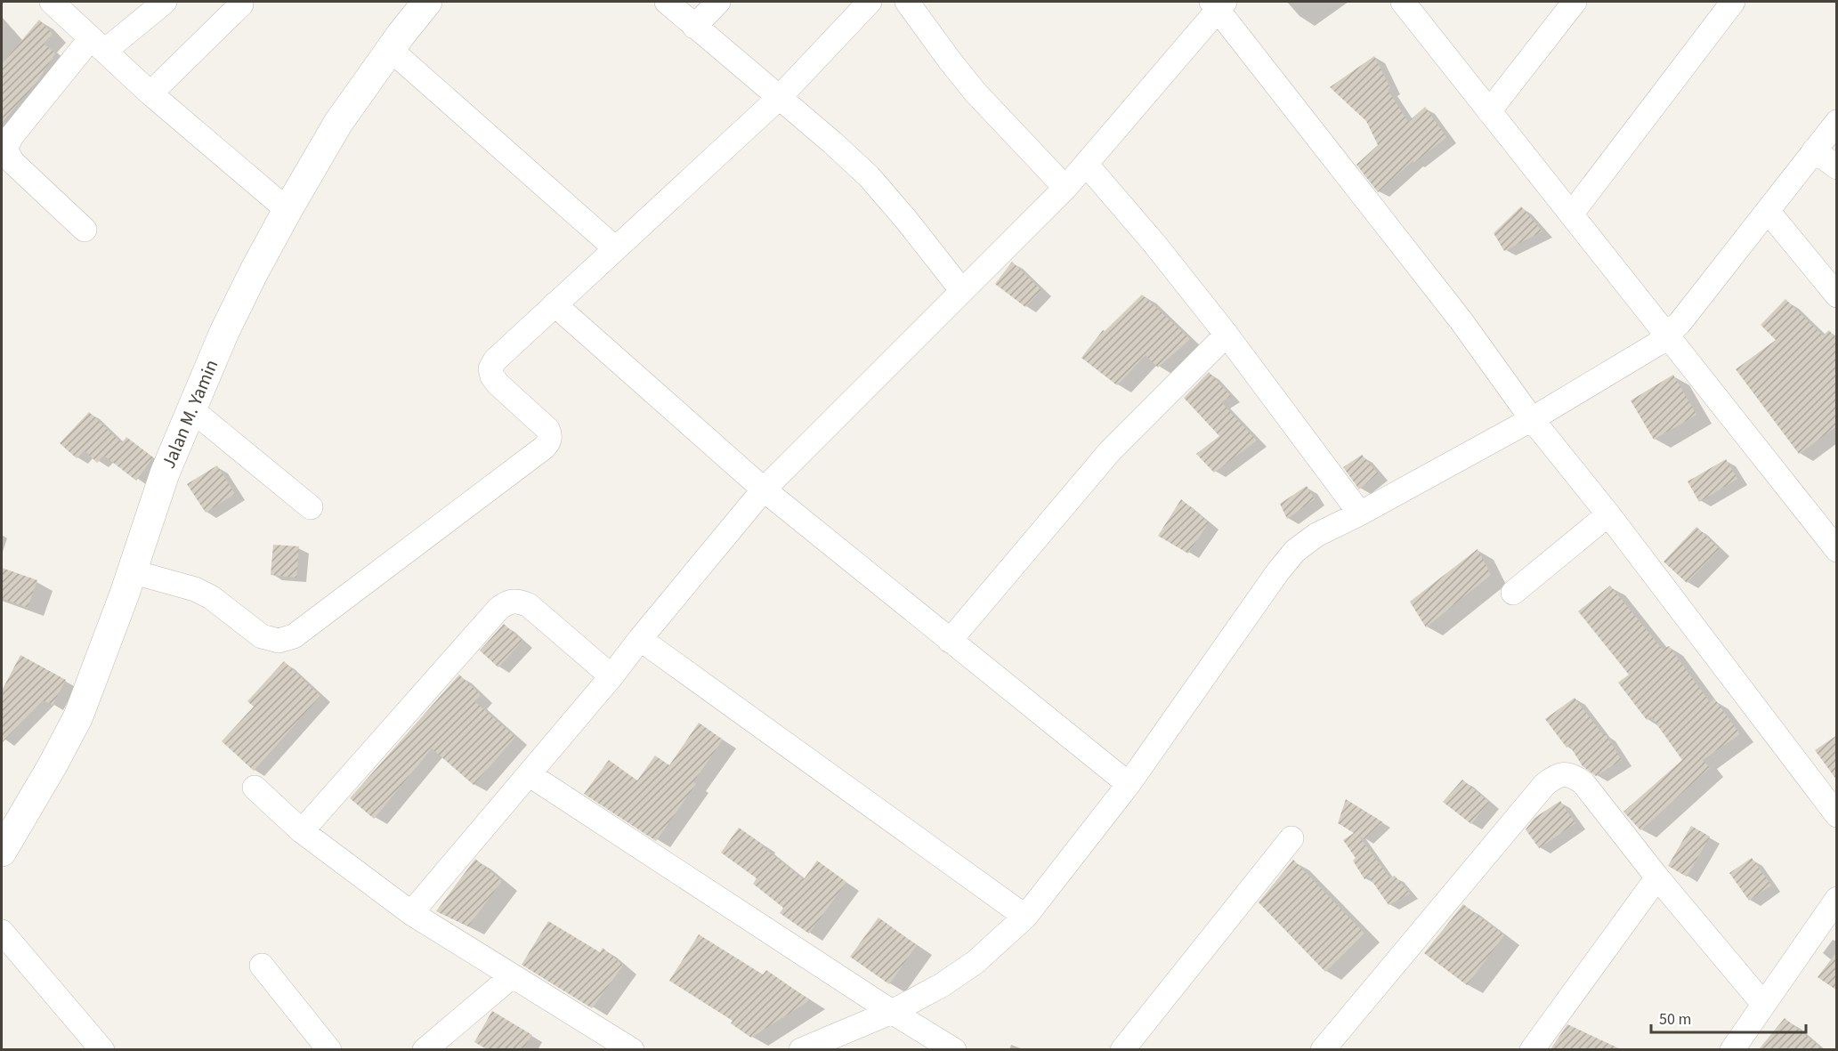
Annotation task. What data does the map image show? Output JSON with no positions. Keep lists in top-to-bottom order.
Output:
{
  "streets": {
    "street": ["Jalan M. Yamin"]
  },
  "scale_bar": "50 m"
}
